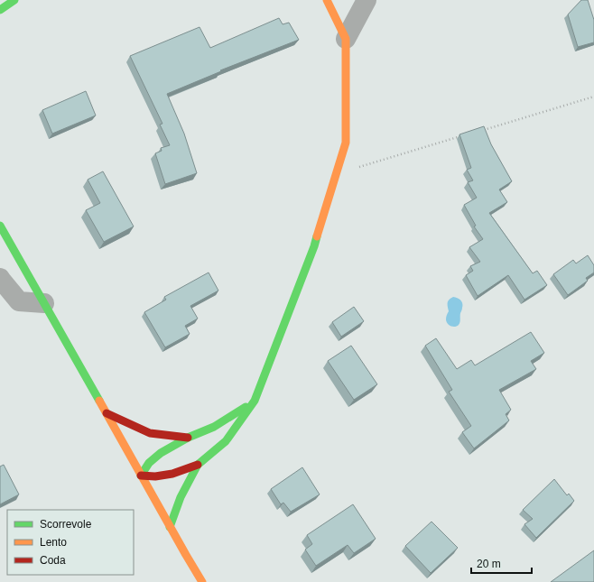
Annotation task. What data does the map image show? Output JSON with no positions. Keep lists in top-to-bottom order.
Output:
{
  "legend": ["Scorrevole", "Lento", "Coda"],
  "scale_bar": "20 m"
}
